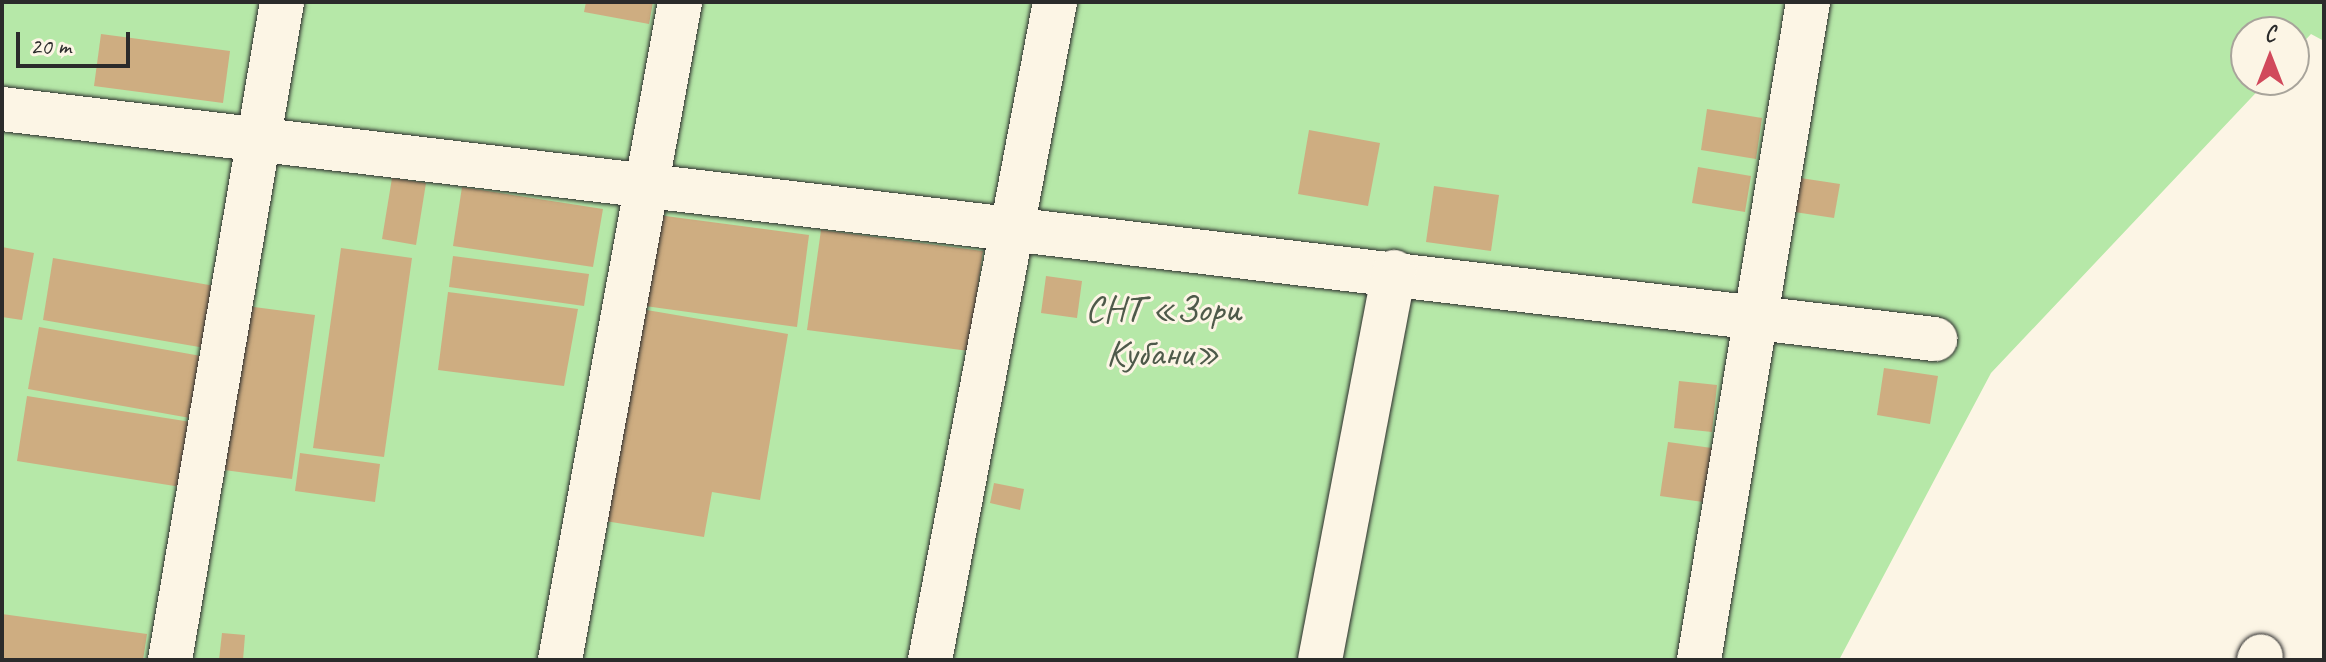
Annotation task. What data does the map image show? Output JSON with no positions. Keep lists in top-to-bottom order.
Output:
{
  "parks": ["СНТ «Зори Кубани»"],
  "scale_bar": "20 m",
  "north": "top"
}
